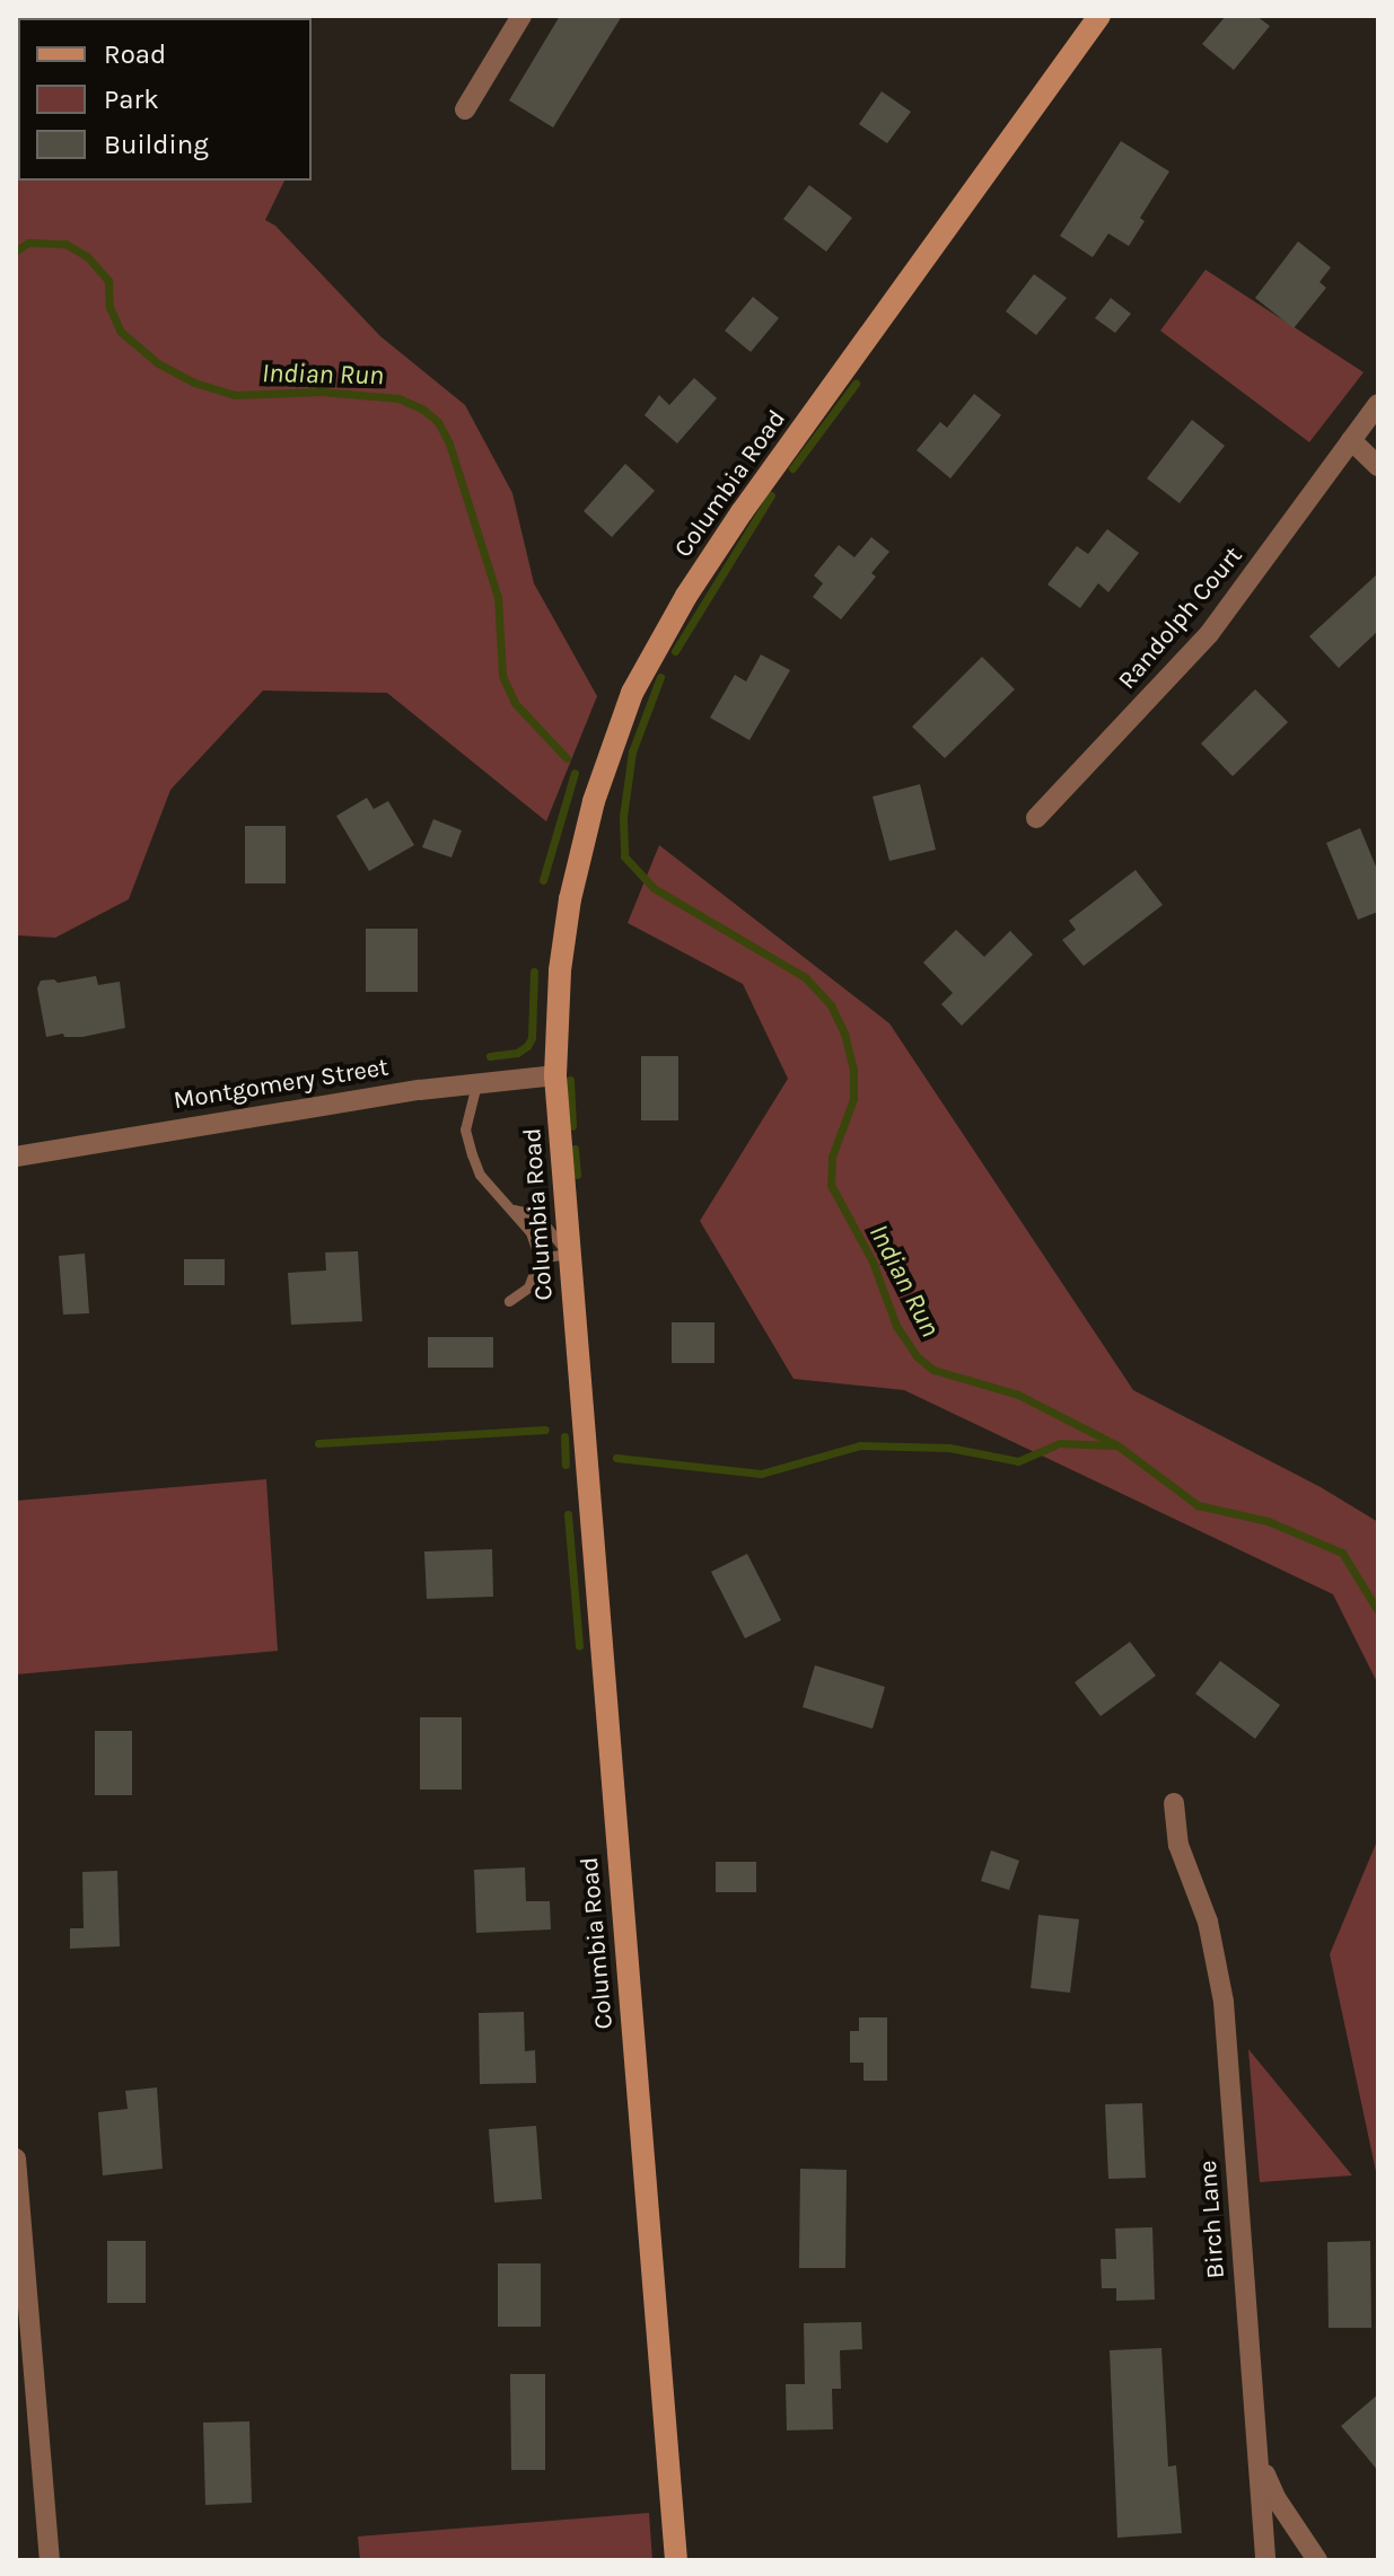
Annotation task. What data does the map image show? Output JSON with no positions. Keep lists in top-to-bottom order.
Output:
{
  "streets": {
    "street": [
      "Columbia Road",
      "Randolph Court",
      "Montgomery Street",
      "Birch Lane"
    ]
  },
  "crossings": [
    ["Columbia Road", "Montgomery Street"]
  ],
  "water": ["Indian Run"],
  "legend": ["Road", "Park", "Building"]
}
